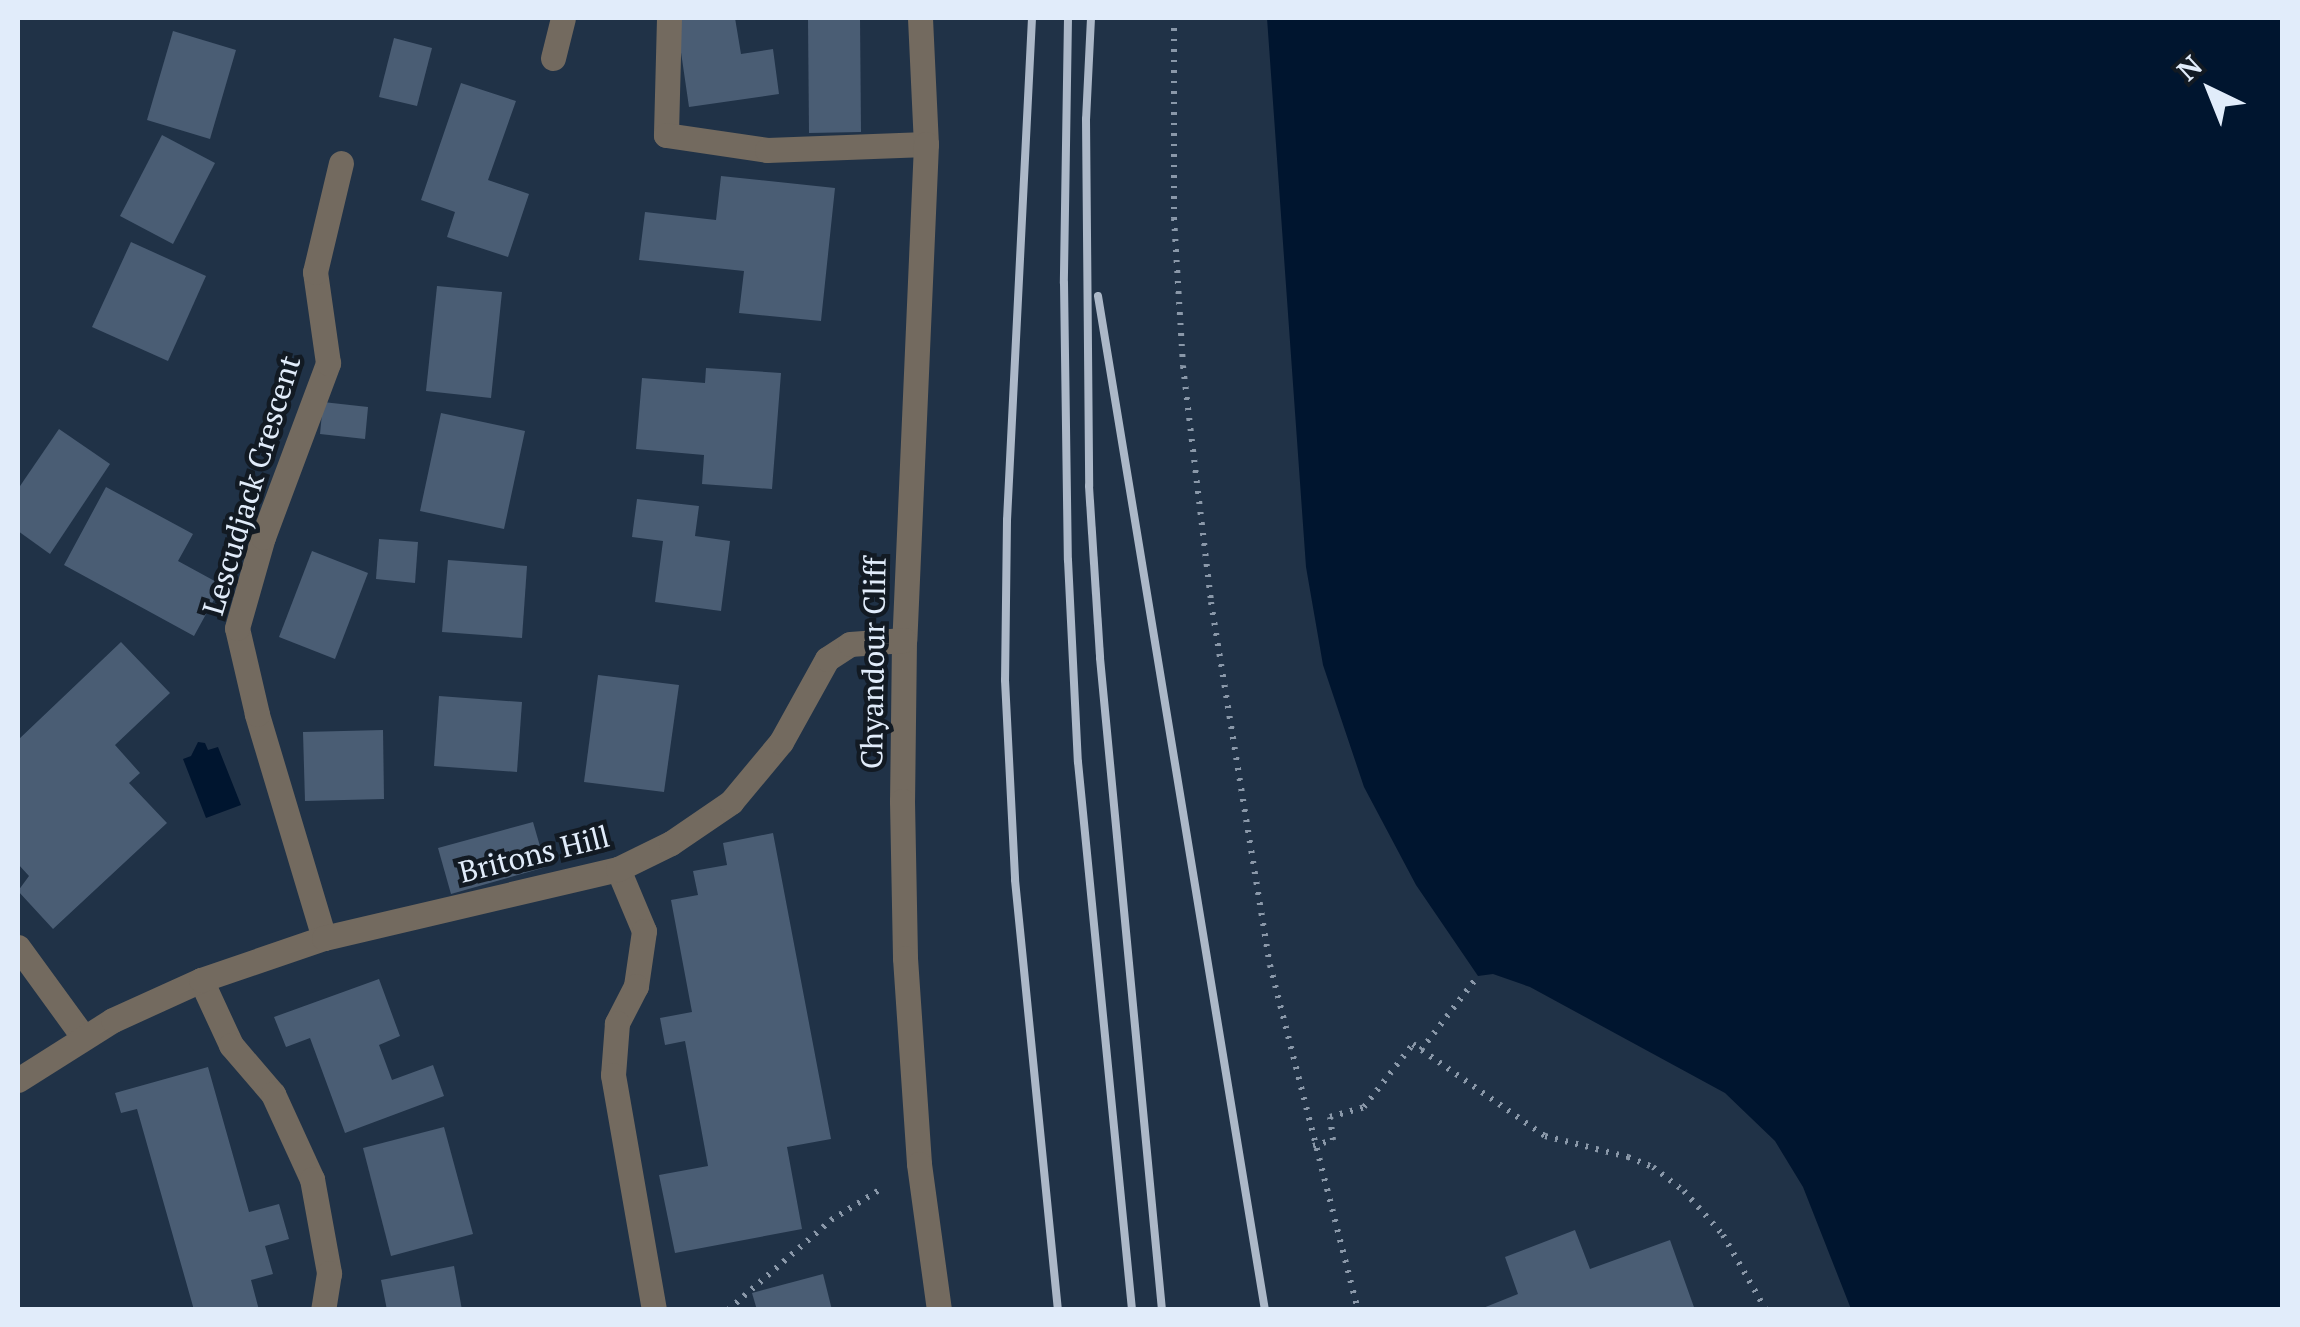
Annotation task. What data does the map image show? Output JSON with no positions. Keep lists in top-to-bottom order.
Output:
{
  "streets": {
    "street": ["Lescudjack Crescent", "Chyandour Cliff", "Britons Hill"]
  },
  "crossings": [
    ["Lescudjack Crescent", "Britons Hill"],
    ["Chyandour Cliff", "Britons Hill"]
  ],
  "north": "top left"
}
